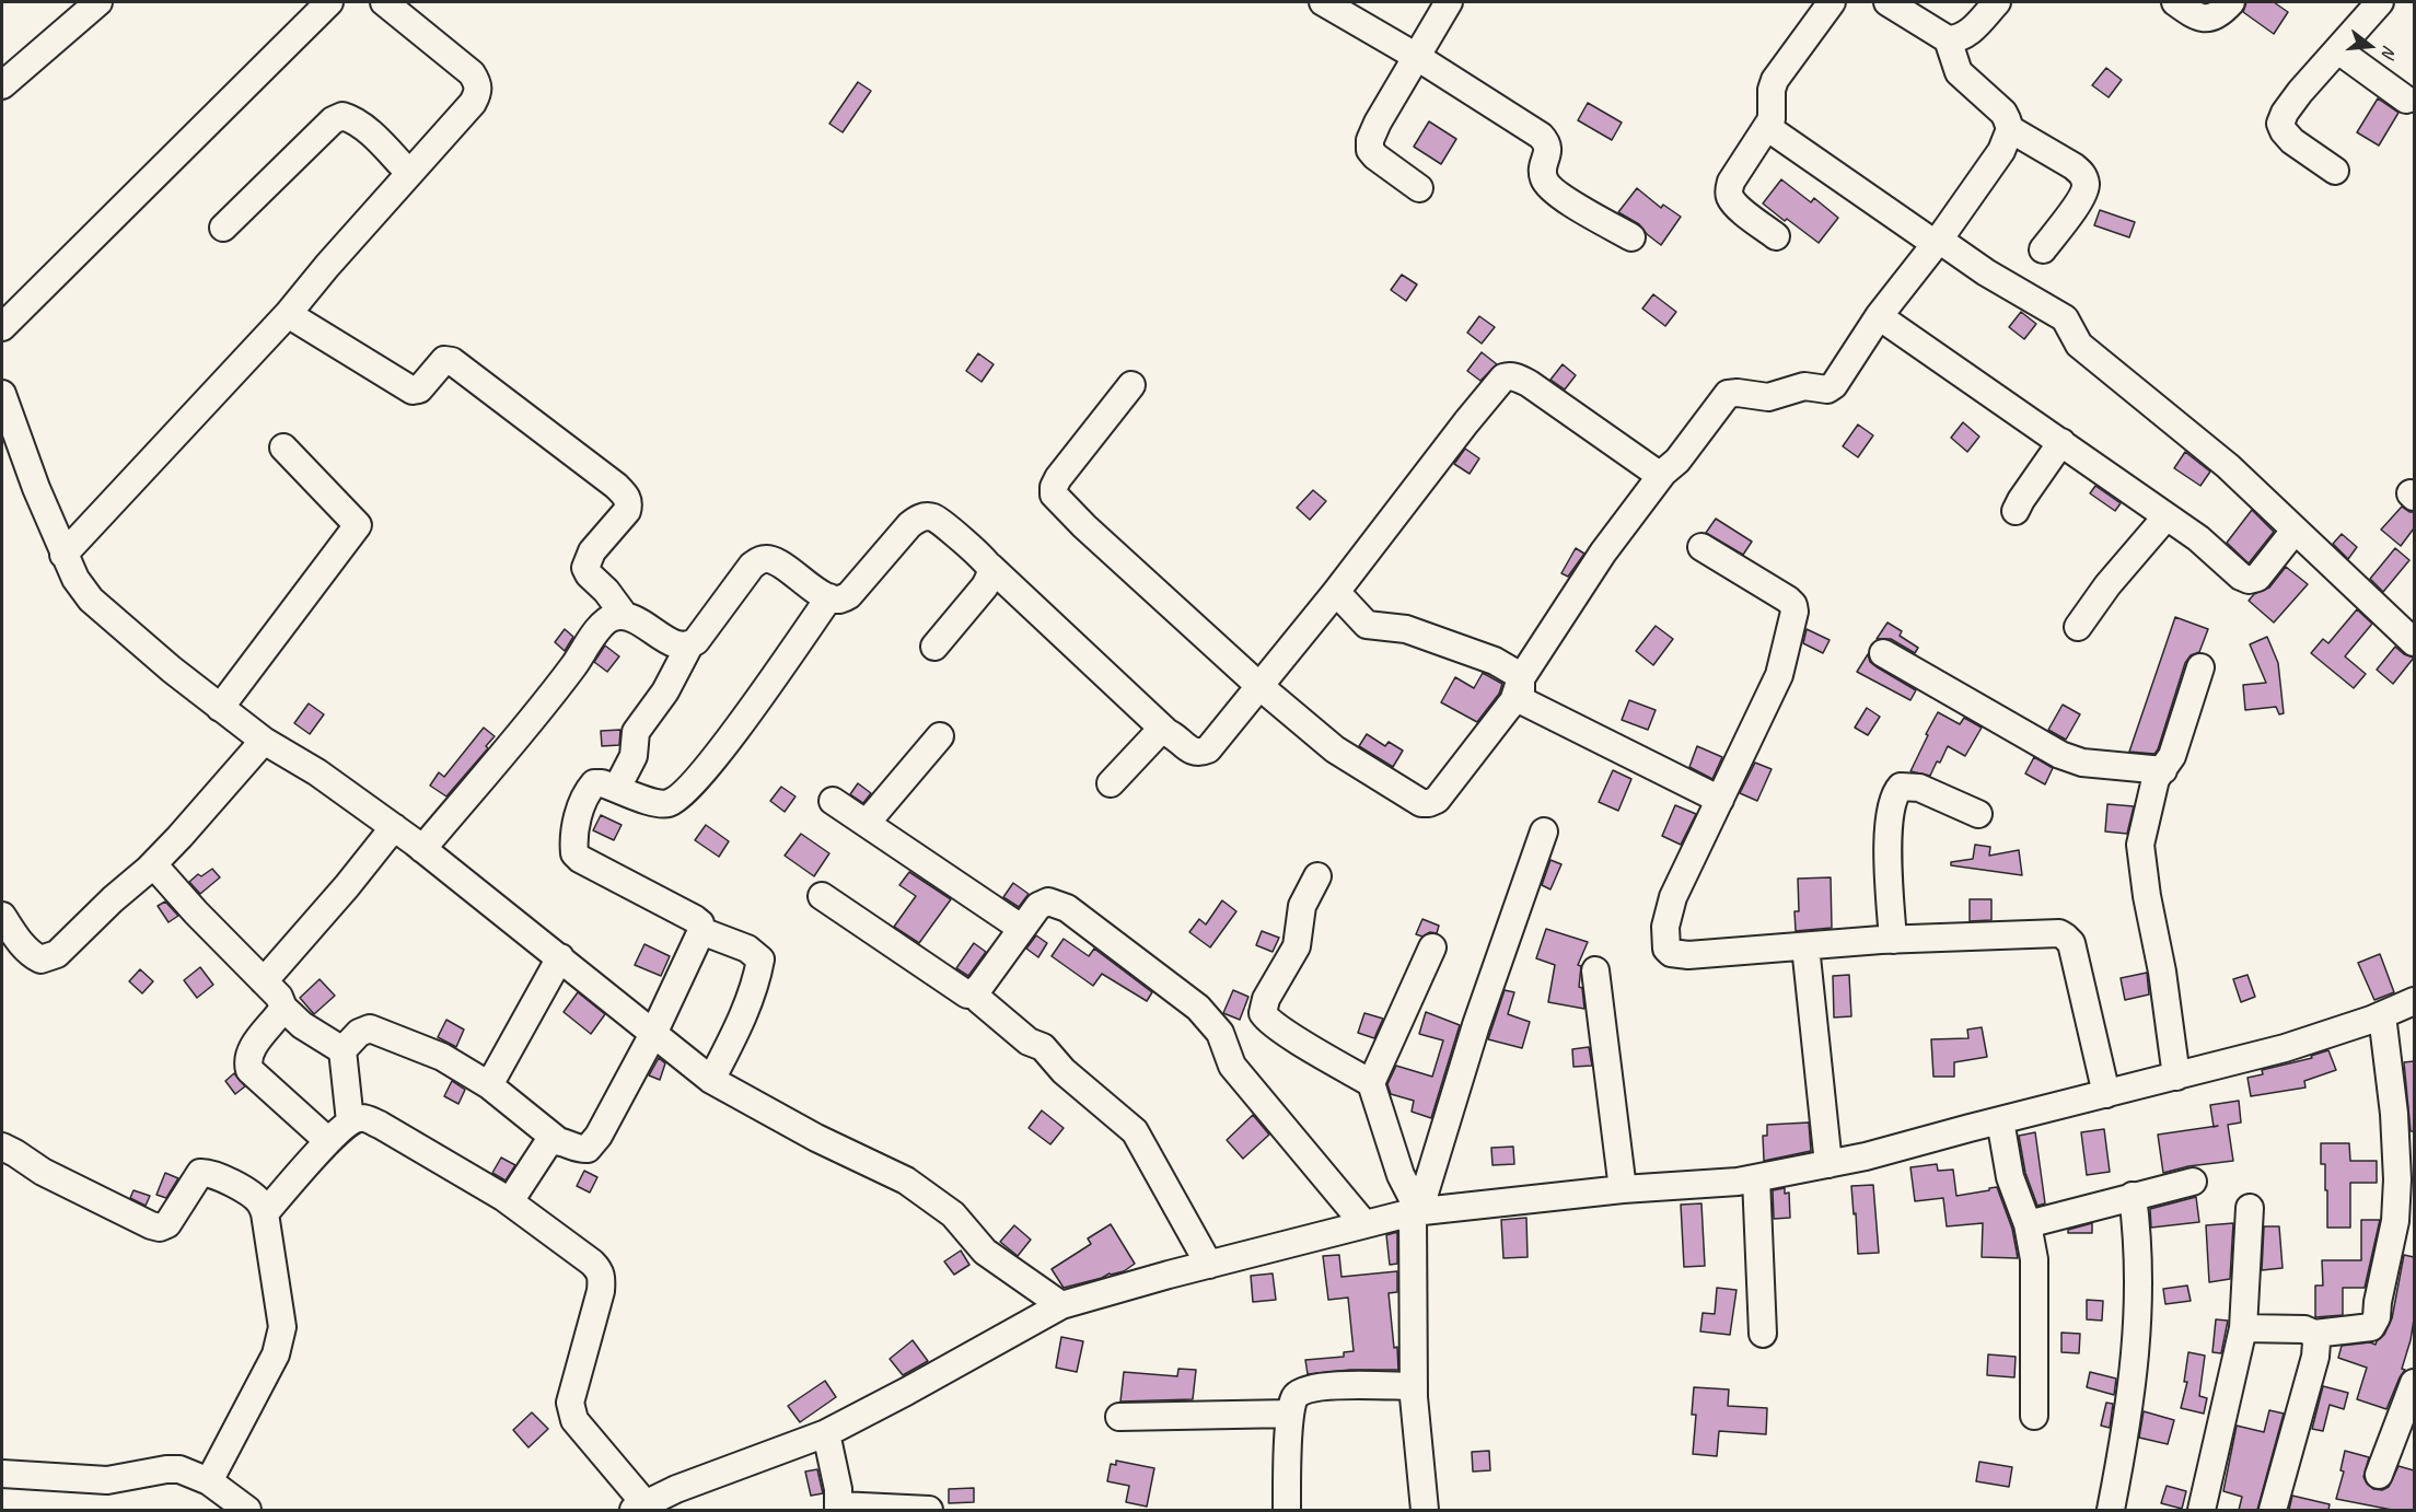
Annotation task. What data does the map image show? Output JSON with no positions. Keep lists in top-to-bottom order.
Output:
{
  "north": "right"
}
